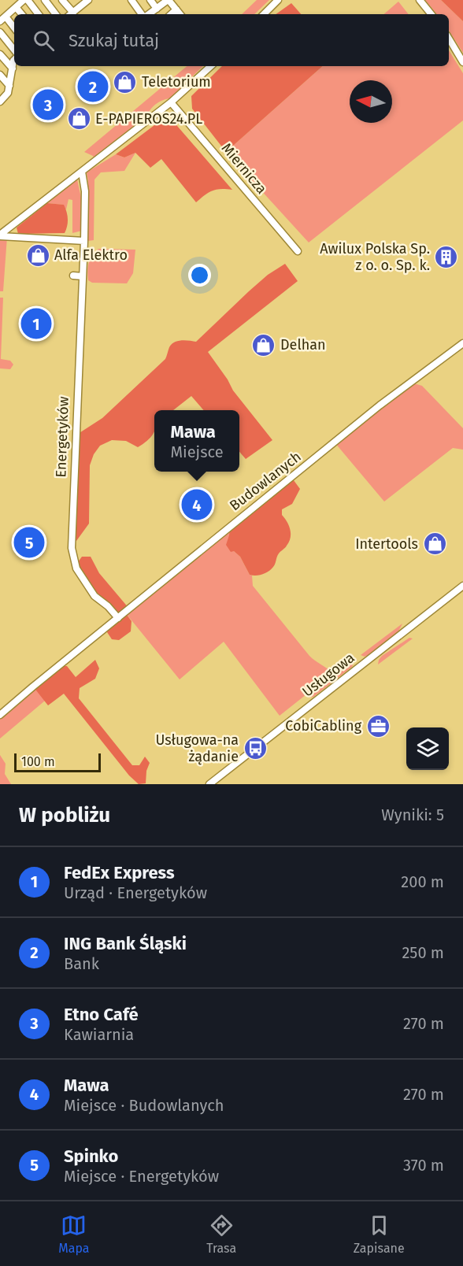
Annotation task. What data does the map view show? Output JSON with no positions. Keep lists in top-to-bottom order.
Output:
{
  "streets": {
    "street": [
      "Miernicza",
      "Energetyków",
      "Budowlanych",
      "Usługowa"
    ]
  },
  "crossings": [
    ["Energetyków", "Budowlanych"]
  ],
  "places": {
    "shop": [
      "Teletorium",
      "E-PAPIEROS24.PL",
      "Alfa Elektro",
      "Delhan",
      "Intertools"
    ],
    "building": ["Awilux Polska Sp. z o. o. Sp. k."],
    "office": ["CobiCabling"],
    "bus stop": ["Usługowa-na żądanie"]
  },
  "scale_bar": "100 m",
  "north": "left",
  "page": {
    "search": "Szukaj tutaj",
    "pins": [
      "2",
      "3",
      "1",
      "4",
      "5"
    ],
    "popup": ["Mawa", "Miejsce"],
    "scale": "100 m",
    "heading": ["W pobliżu", "Wyniki: 5"],
    "list": [
      {
        "mark": "1",
        "name": "FedEx Express",
        "note": "Urząd · Energetyków",
        "value": "200 m"
      },
      {
        "mark": "2",
        "name": "ING Bank Śląski",
        "note": "Bank",
        "value": "250 m"
      },
      {
        "mark": "3",
        "name": "Etno Café",
        "note": "Kawiarnia",
        "value": "270 m"
      },
      {
        "mark": "4",
        "name": "Mawa",
        "note": "Miejsce · Budowlanych",
        "value": "270 m"
      },
      {
        "mark": "5",
        "name": "Spinko",
        "note": "Miejsce · Energetyków",
        "value": "370 m"
      }
    ],
    "nav": ["Mapa", "Trasa", "Zapisane"]
  }
}
